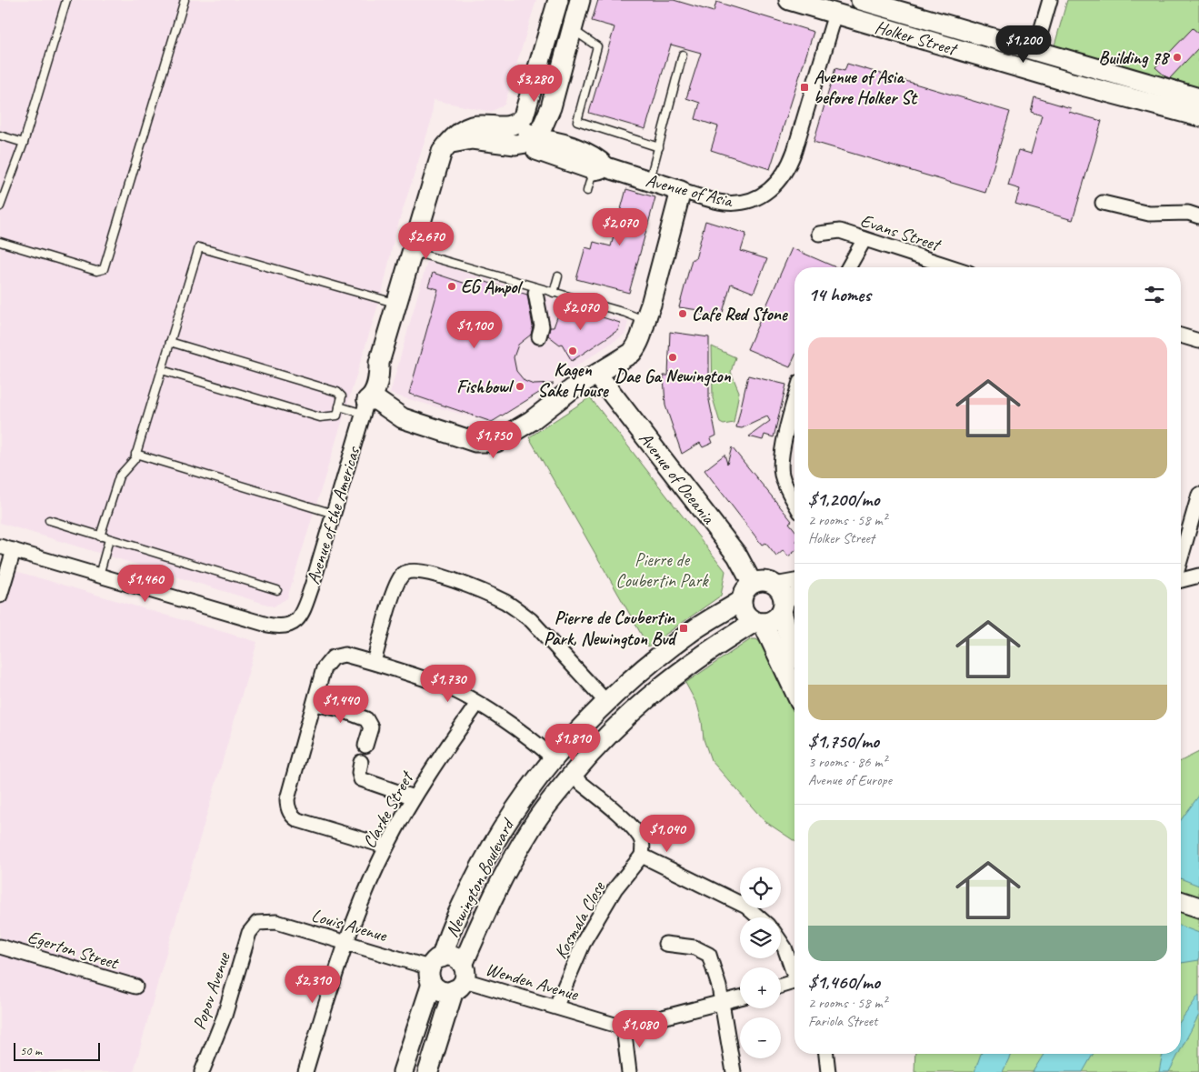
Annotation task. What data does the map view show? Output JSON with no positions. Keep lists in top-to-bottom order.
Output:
{
  "streets": {
    "street": [
      "Holker Street",
      "Avenue of Asia",
      "Evans Street",
      "Avenue of Oceania",
      "Avenue of the Americas",
      "Clarke Street",
      "Newington Boulevard",
      "Kosmala Close",
      "Louis Avenue",
      "Egerton Street",
      "Wenden Avenue",
      "Popov Avenue"
    ]
  },
  "crossings": [
    ["Holker Street", "Avenue of Asia"],
    ["Avenue of Asia", "Avenue of the Americas"],
    ["Avenue of Oceania", "Newington Boulevard"],
    ["Clarke Street", "Louis Avenue"],
    ["Newington Boulevard", "Louis Avenue"],
    ["Newington Boulevard", "Wenden Avenue"],
    ["Kosmala Close", "Wenden Avenue"],
    ["Louis Avenue", "Popov Avenue"]
  ],
  "parks": ["Pierre de Coubertin Park"],
  "places": {
    "other": [
      "Building 78",
      "EG Ampol",
      "Cafe Red Stone",
      "Kagen Sake House",
      "Dae Ga Newington",
      "Fishbowl"
    ],
    "transit": ["Avenue of Asia before Holker St", "Pierre de Coubertin Park, Newington Bvd"]
  },
  "scale_bar": "50 m",
  "page": {
    "price": [
      "$1,200",
      "$3,280",
      "$2,070",
      "$2,670",
      "$2,070",
      "$1,100",
      "$1,750",
      "$1,460",
      "$1,730",
      "$1,440",
      "$1,810",
      "$1,040",
      "$2,310",
      "$1,080"
    ],
    "heading": "14 homes",
    "list": [
      {
        "name": "$1,200/mo",
        "note": "2 rooms · 58 m² · Holker Street"
      },
      {
        "name": "$1,750/mo",
        "note": "3 rooms · 86 m² · Avenue of Europe"
      },
      {
        "name": "$1,460/mo",
        "note": "2 rooms · 58 m² · Fariola Street"
      }
    ],
    "map_buttons": ["+", "−"],
    "scale": "50 m"
  }
}
